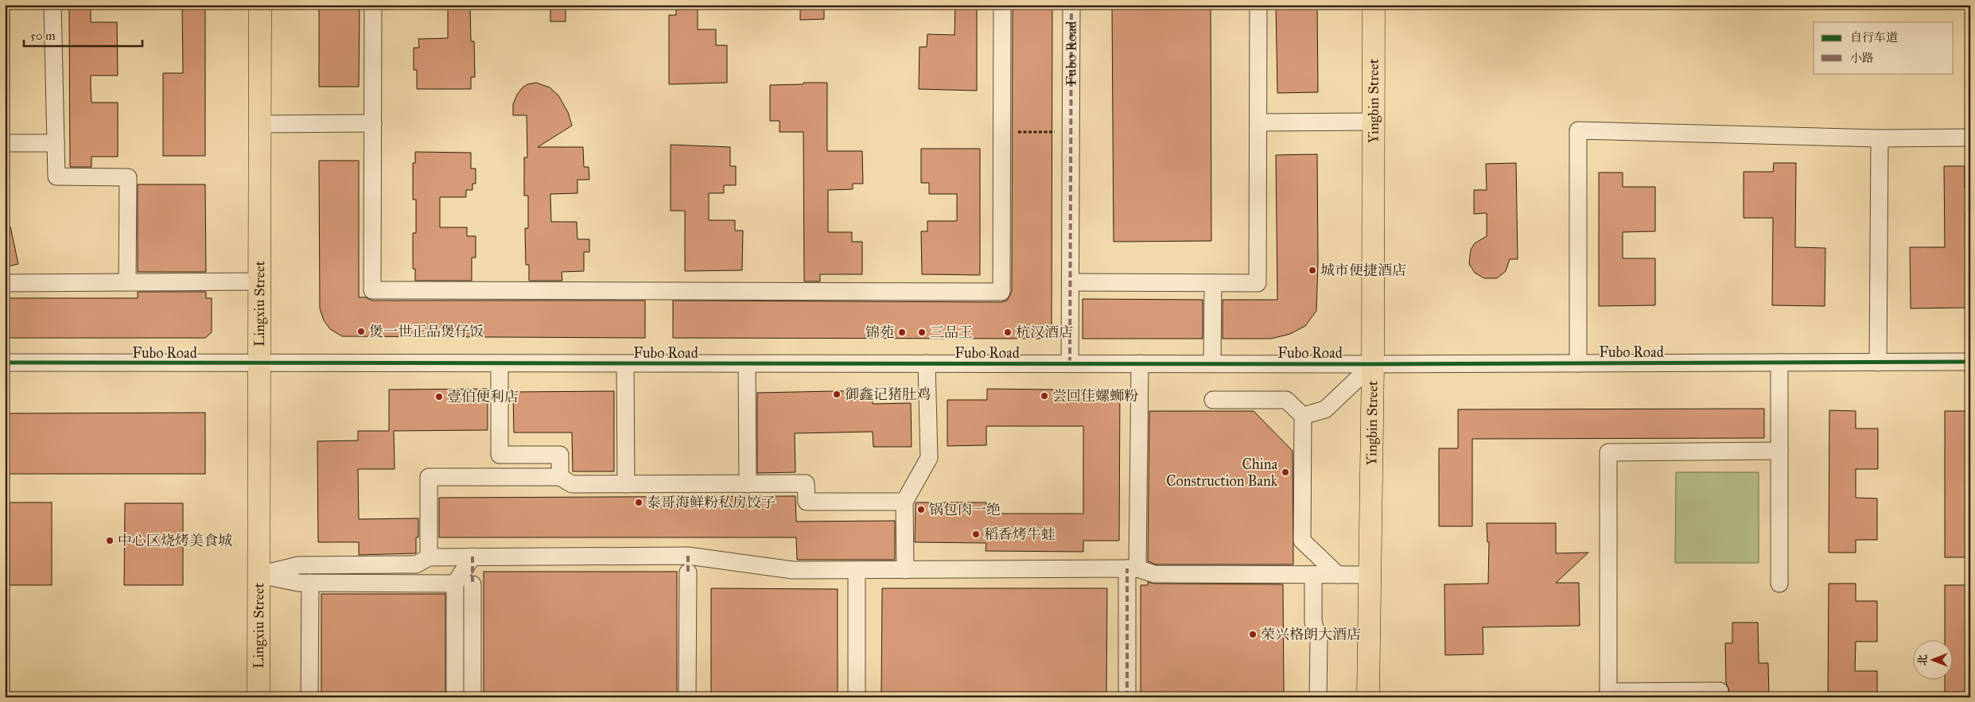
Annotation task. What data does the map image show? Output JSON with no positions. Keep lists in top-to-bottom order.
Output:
{
  "streets": {
    "main road": ["Yingbin Street", "Lingxiu Street"],
    "street": ["Fubo Road"]
  },
  "crossings": [
    ["Fubo Road", "Yingbin Street"],
    ["Fubo Road", "Lingxiu Street"]
  ],
  "places": [
    "城市便捷酒店",
    "煲一世正品煲仔饭",
    "锦苑",
    "三品王",
    "杭汉酒店",
    "御鑫记猪肚鸡",
    "尝回佳螺蛳粉",
    "壹伯便利店",
    "China Construction Bank",
    "泰哥海鲜粉私房饺子",
    "锅包肉一绝",
    "稻香烤牛蛙",
    "中心区烧烤美食城",
    "荣兴格朗大酒店"
  ],
  "legend": ["自行车道", "小路"],
  "scale_bar": "50 m",
  "north": "left"
}
